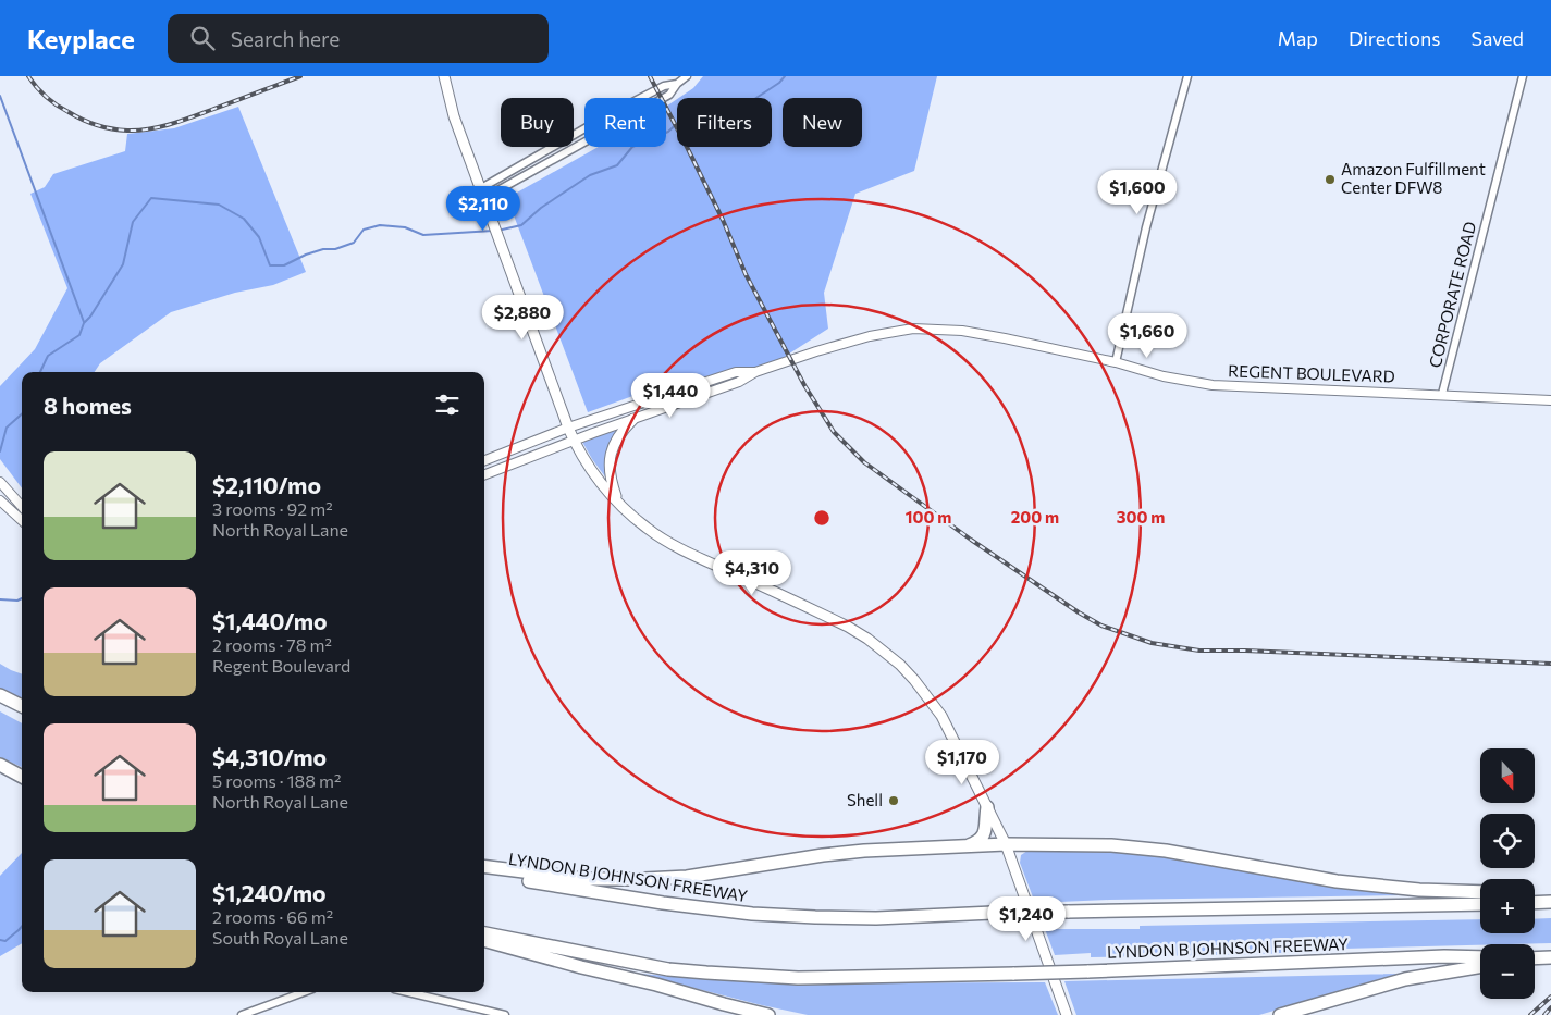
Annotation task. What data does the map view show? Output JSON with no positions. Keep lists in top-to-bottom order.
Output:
{
  "streets": {
    "highway": ["LYNDON B JOHNSON FREEWAY"],
    "street": ["CORPORATE ROAD", "REGENT BOULEVARD"]
  },
  "crossings": [
    ["CORPORATE ROAD", "REGENT BOULEVARD"]
  ],
  "places": ["Amazon Fulfillment Center DFW8", "Shell"],
  "north": "bottom",
  "page": {
    "header": "Keyplace",
    "search": "Search here",
    "nav": ["Map", "Directions", "Saved"],
    "chip": [
      "Buy",
      "Rent",
      "Filters",
      "New"
    ],
    "price": [
      "$1,600",
      "$2,110",
      "$2,880",
      "$1,660",
      "$1,440",
      "$4,310",
      "$1,170",
      "$1,240"
    ],
    "heading": "8 homes",
    "list": [
      {
        "name": "$2,110/mo",
        "note": "3 rooms · 92 m² · North Royal Lane"
      },
      {
        "name": "$1,440/mo",
        "note": "2 rooms · 78 m² · Regent Boulevard"
      },
      {
        "name": "$4,310/mo",
        "note": "5 rooms · 188 m² · North Royal Lane"
      },
      {
        "name": "$1,240/mo",
        "note": "2 rooms · 66 m² · South Royal Lane"
      }
    ],
    "map_buttons": ["+", "−"]
  },
  "rings": ["100 m", "200 m", "300 m"]
}
